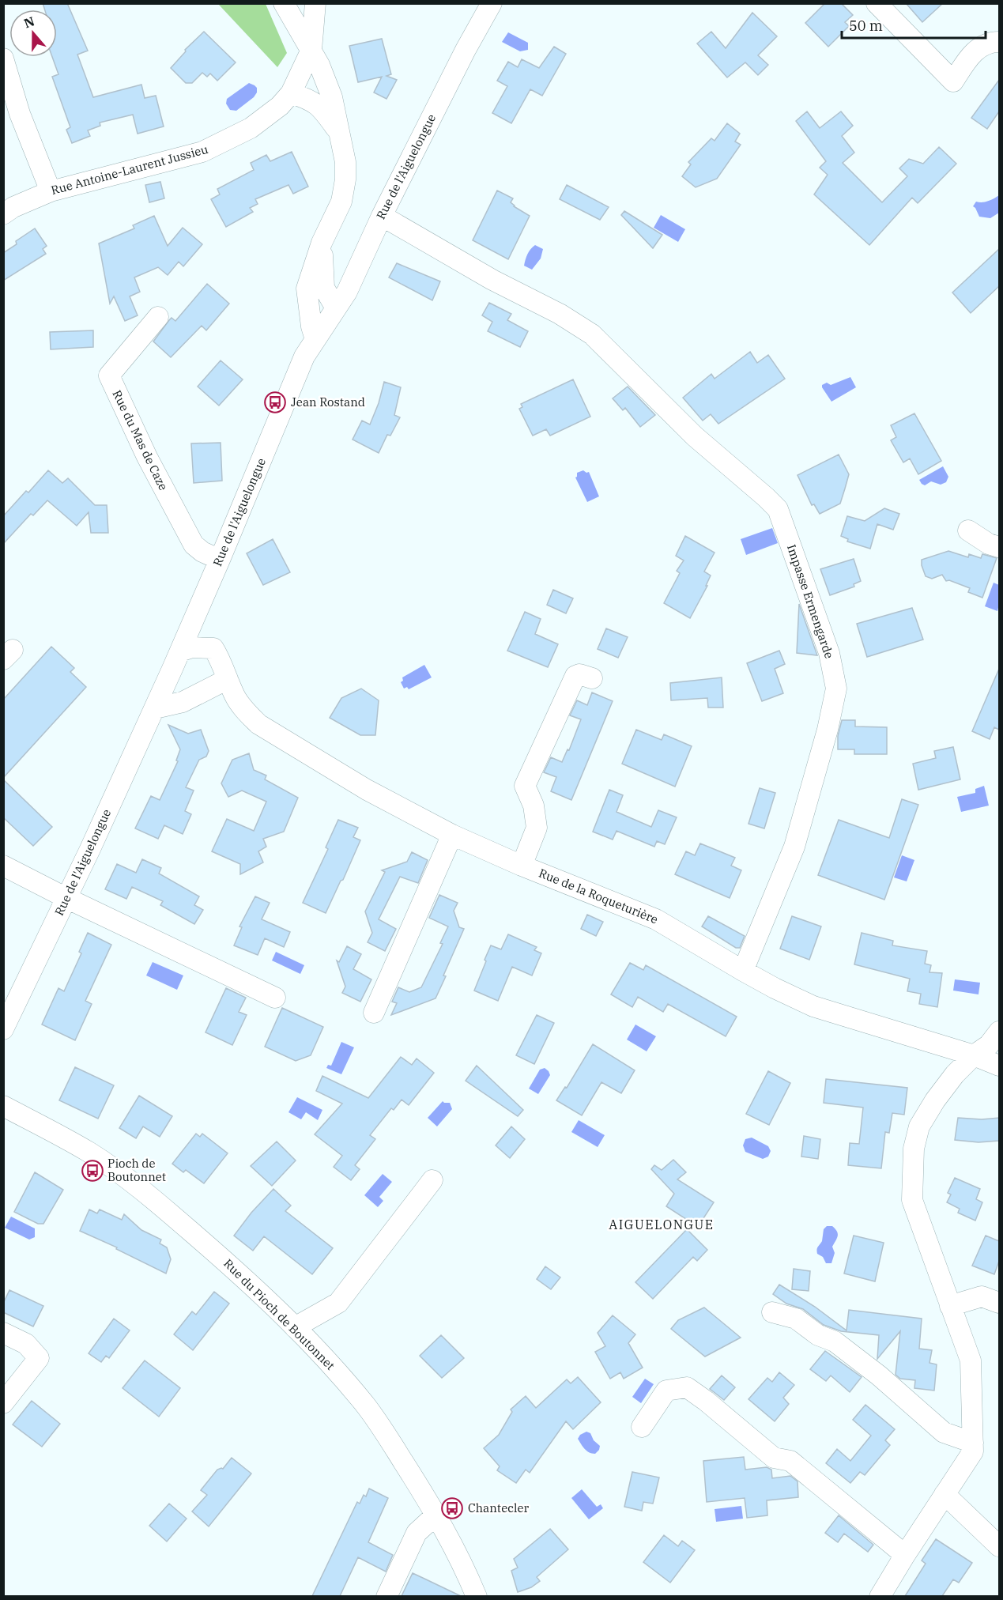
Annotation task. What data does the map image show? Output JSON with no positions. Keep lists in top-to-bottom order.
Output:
{
  "streets": {
    "street": [
      "Rue de l'Aiguelongue",
      "Rue Antoine-Laurent Jussieu",
      "Rue du Mas de Caze",
      "Impasse Ermengarde",
      "Rue de la Roqueturière",
      "Rue du Pioch de Boutonnet"
    ]
  },
  "crossings": [
    ["Rue de l'Aiguelongue", "Rue du Mas de Caze"],
    ["Rue de l'Aiguelongue", "Impasse Ermengarde"],
    ["Rue de l'Aiguelongue", "Rue de la Roqueturière"],
    ["Impasse Ermengarde", "Rue de la Roqueturière"]
  ],
  "districts": ["AIGUELONGUE"],
  "places": {
    "bus stop": ["Jean Rostand", "Pioch de Boutonnet", "Chantecler"]
  },
  "scale_bar": "50 m",
  "north": "top"
}
